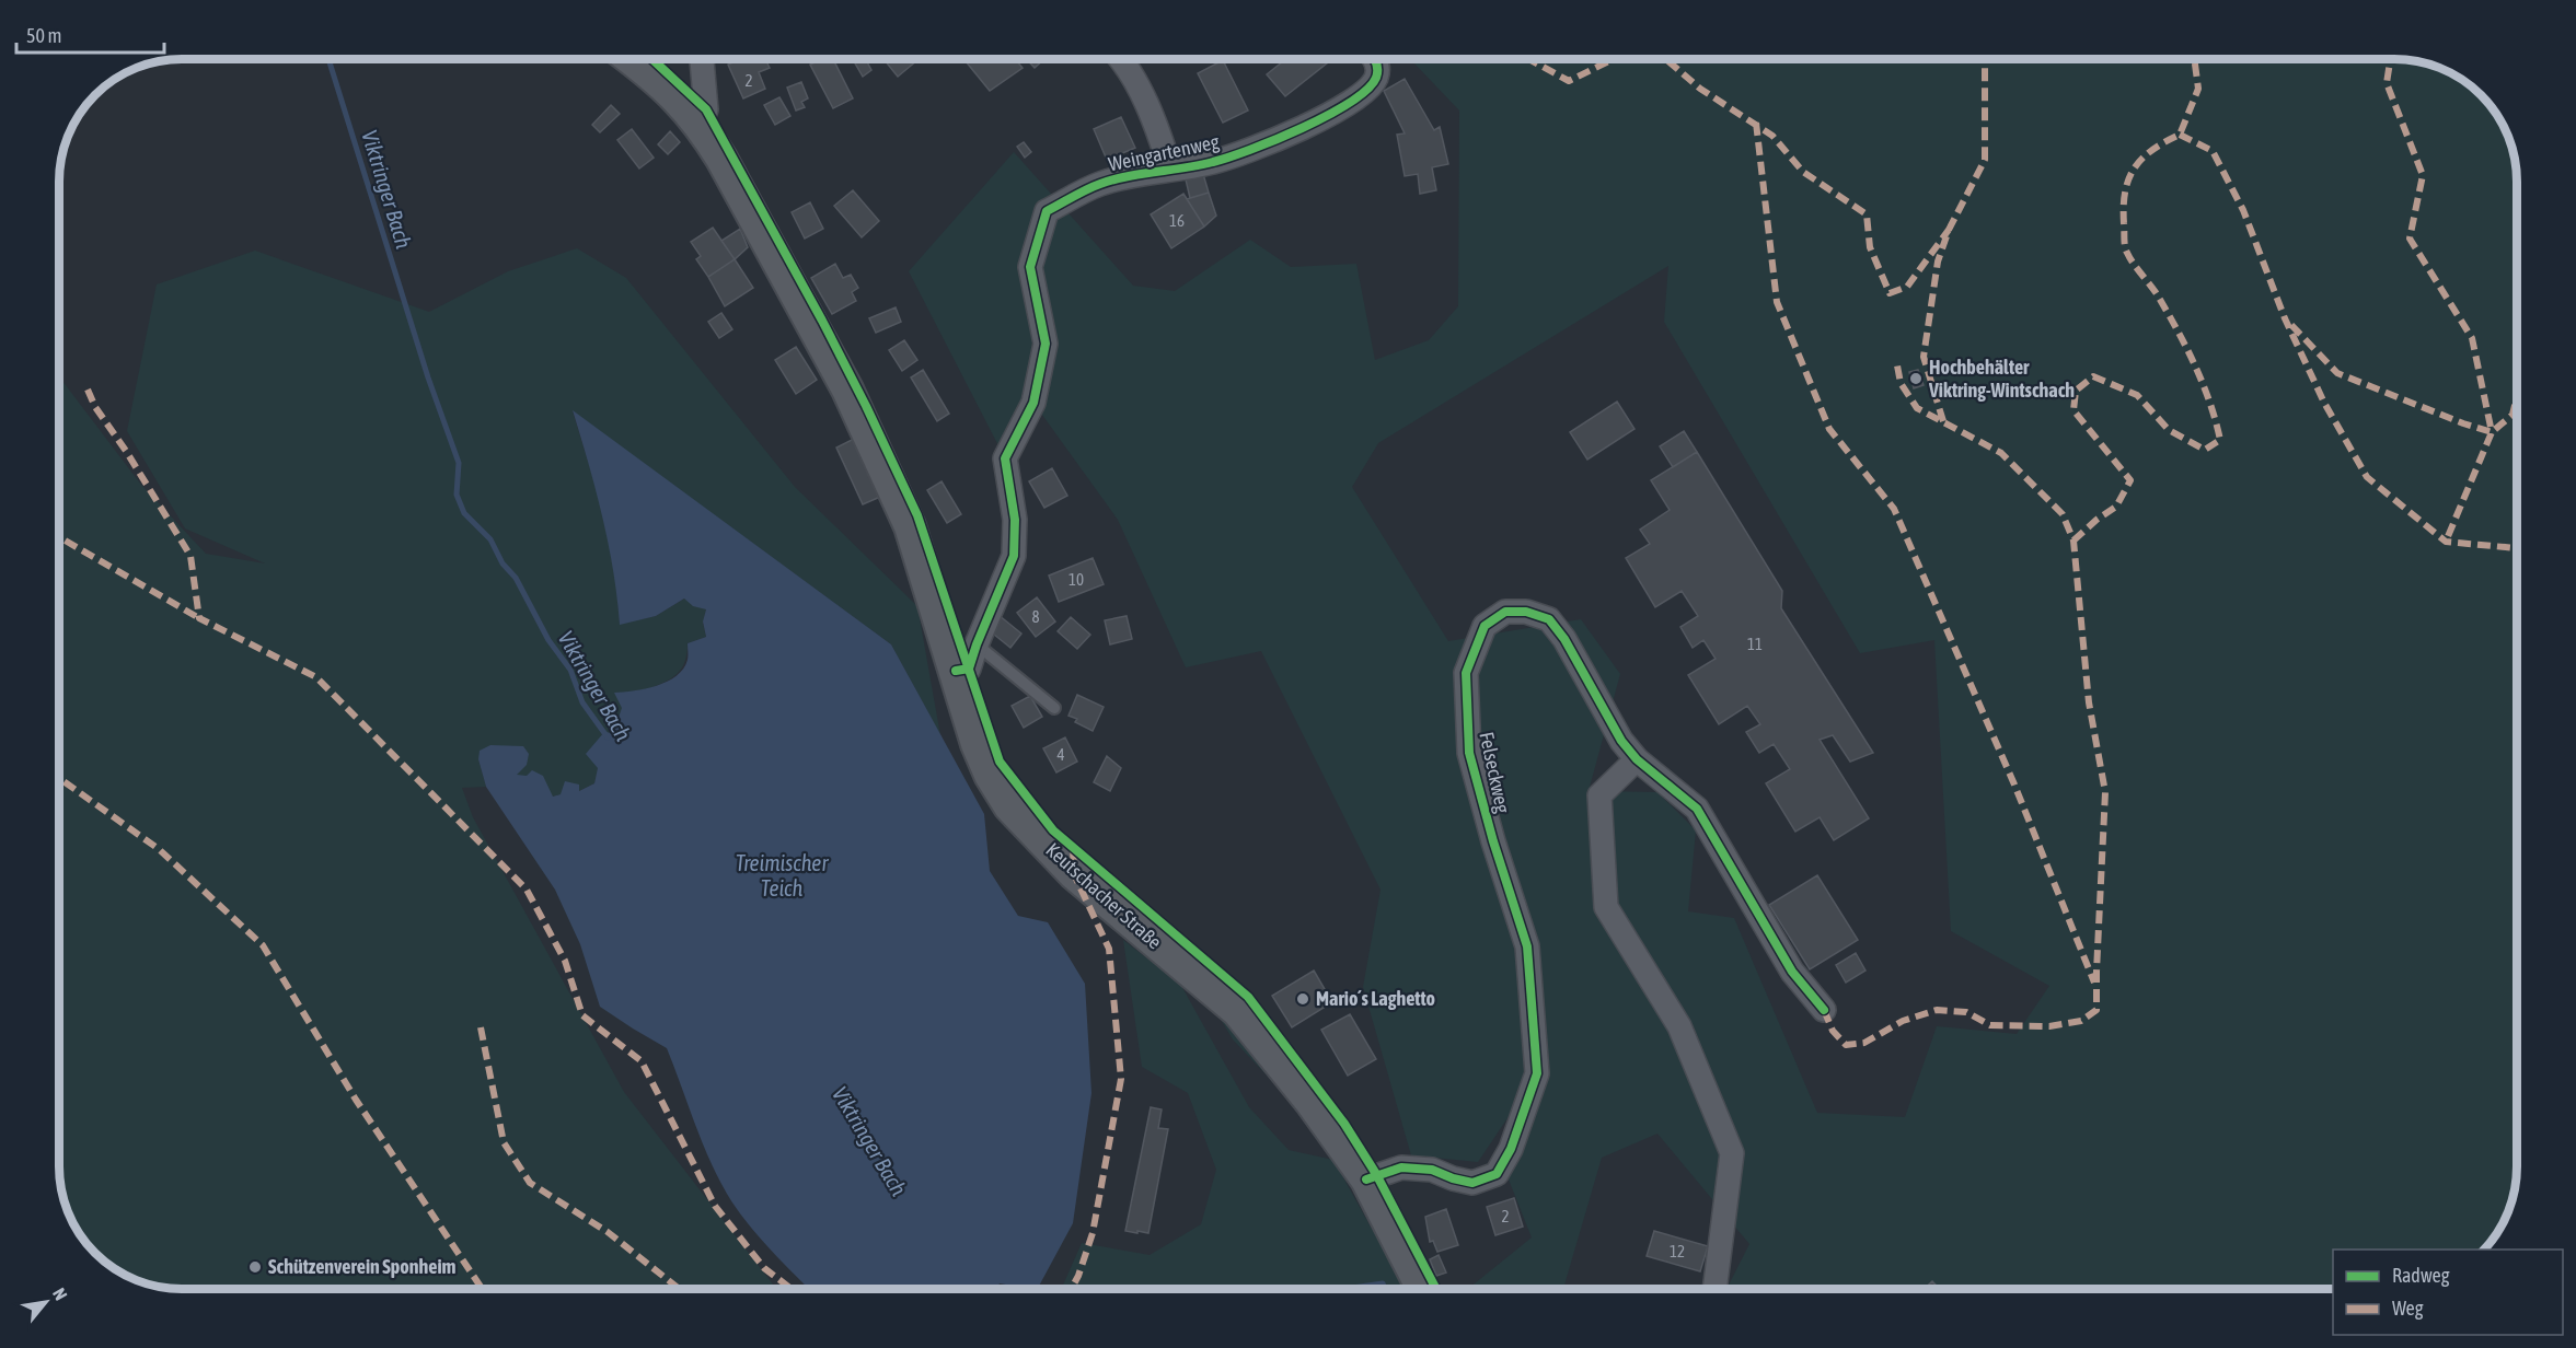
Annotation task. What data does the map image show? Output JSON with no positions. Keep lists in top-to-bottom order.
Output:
{
  "streets": {
    "main road": ["Keutschacher Straße"],
    "street": ["Weingartenweg", "Felseckweg"]
  },
  "crossings": [
    ["Weingartenweg", "Keutschacher Straße"],
    ["Felseckweg", "Keutschacher Straße"]
  ],
  "water": ["Viktringer Bach", "Treimischer Teich"],
  "places": ["Hochbehälter Viktring-Wintschach", "Mario´s Laghetto", "Schützenverein Sponheim"],
  "house_numbers": [
    "2",
    "16",
    "10",
    "8",
    "11",
    "4",
    "2",
    "12"
  ],
  "legend": ["Radweg", "Weg"],
  "scale_bar": "50 m",
  "north": "top right"
}
